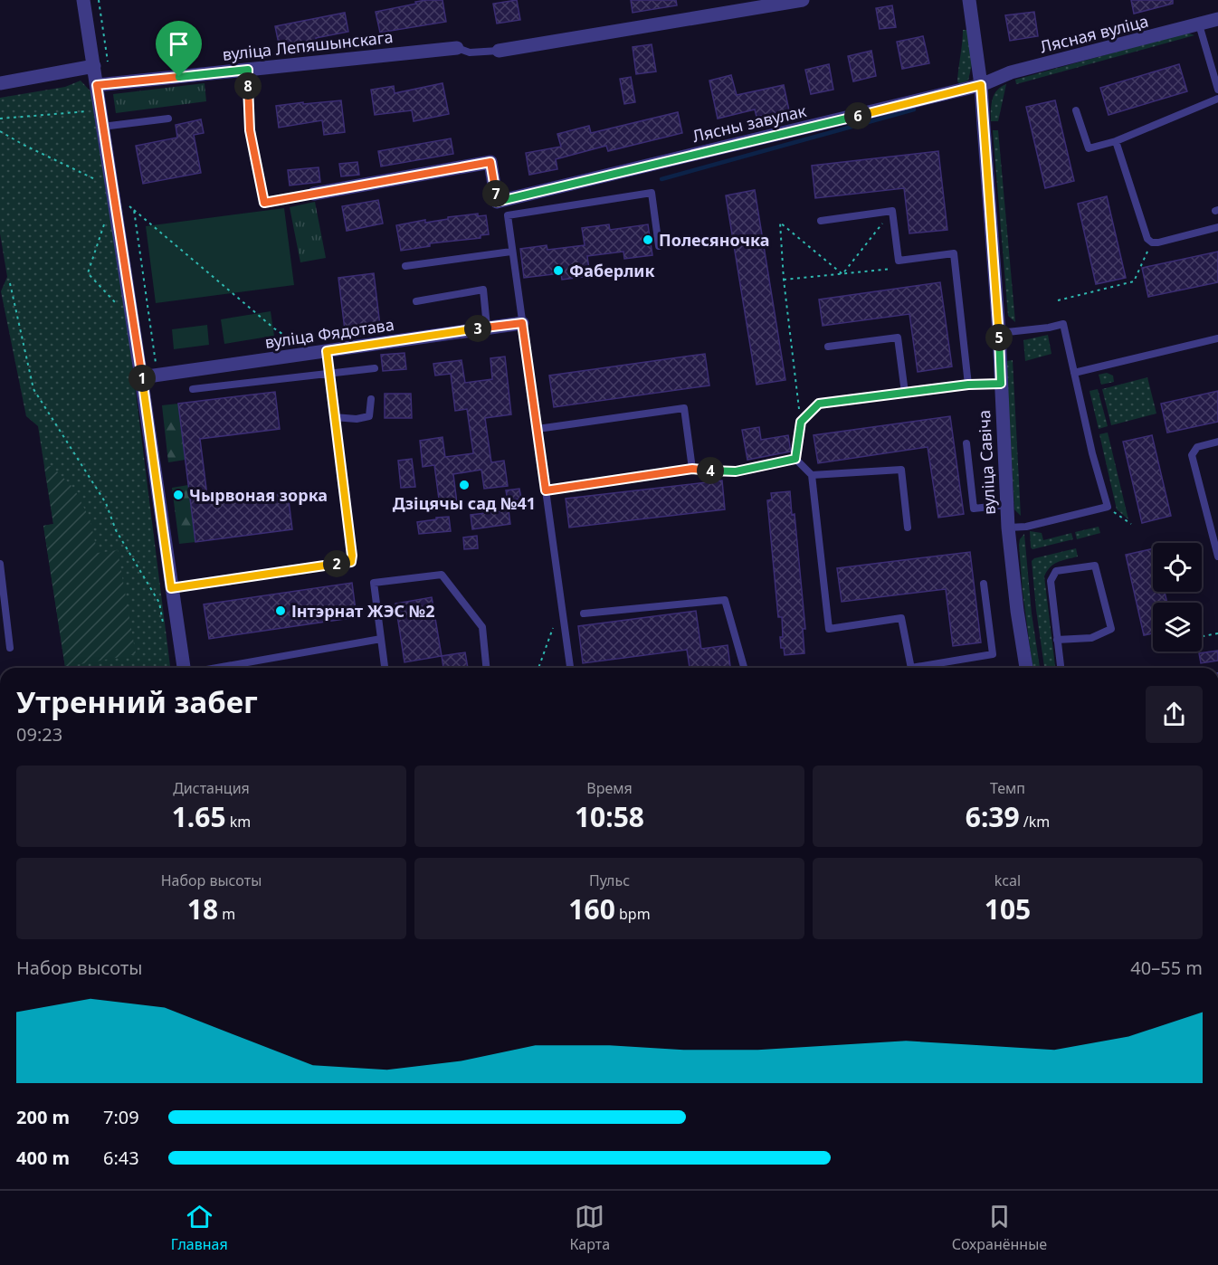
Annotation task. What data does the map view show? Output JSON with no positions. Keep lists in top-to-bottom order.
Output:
{
  "streets": {
    "street": [
      "Лясная вуліца",
      "вуліца Лепяшынскага",
      "Лясны завулак",
      "вуліца Фядотава",
      "вуліца Савіча"
    ]
  },
  "crossings": [
    ["Лясная вуліца", "Лясны завулак"],
    ["Лясная вуліца", "вуліца Савіча"],
    ["Лясны завулак", "вуліца Савіча"]
  ],
  "places": [
    "Полесяночка",
    "Фаберлик",
    "Дзіцячы сад №41",
    "Чырвоная зорка",
    "Інтэрнат ЖЭС №2"
  ],
  "page": {
    "pins": [
      "8",
      "6",
      "7",
      "3",
      "5",
      "1",
      "4",
      "2"
    ],
    "heading": ["Утренний забег", "09:23"],
    "stats": [
      ["Дистанция", "1.65 km"],
      ["Время", "10:58"],
      ["Темп", "6:39 /km"],
      ["Набор высоты", "18 m"],
      ["Пульс", "160 bpm"],
      ["kcal", "105"]
    ],
    "chart": ["Набор высоты", "40–55 m"],
    "list": [
      {
        "name": "200 m",
        "note": "7:09"
      },
      {
        "name": "400 m",
        "note": "6:43"
      }
    ],
    "tabs": ["Главная", "Карта", "Сохранённые"]
  }
}
